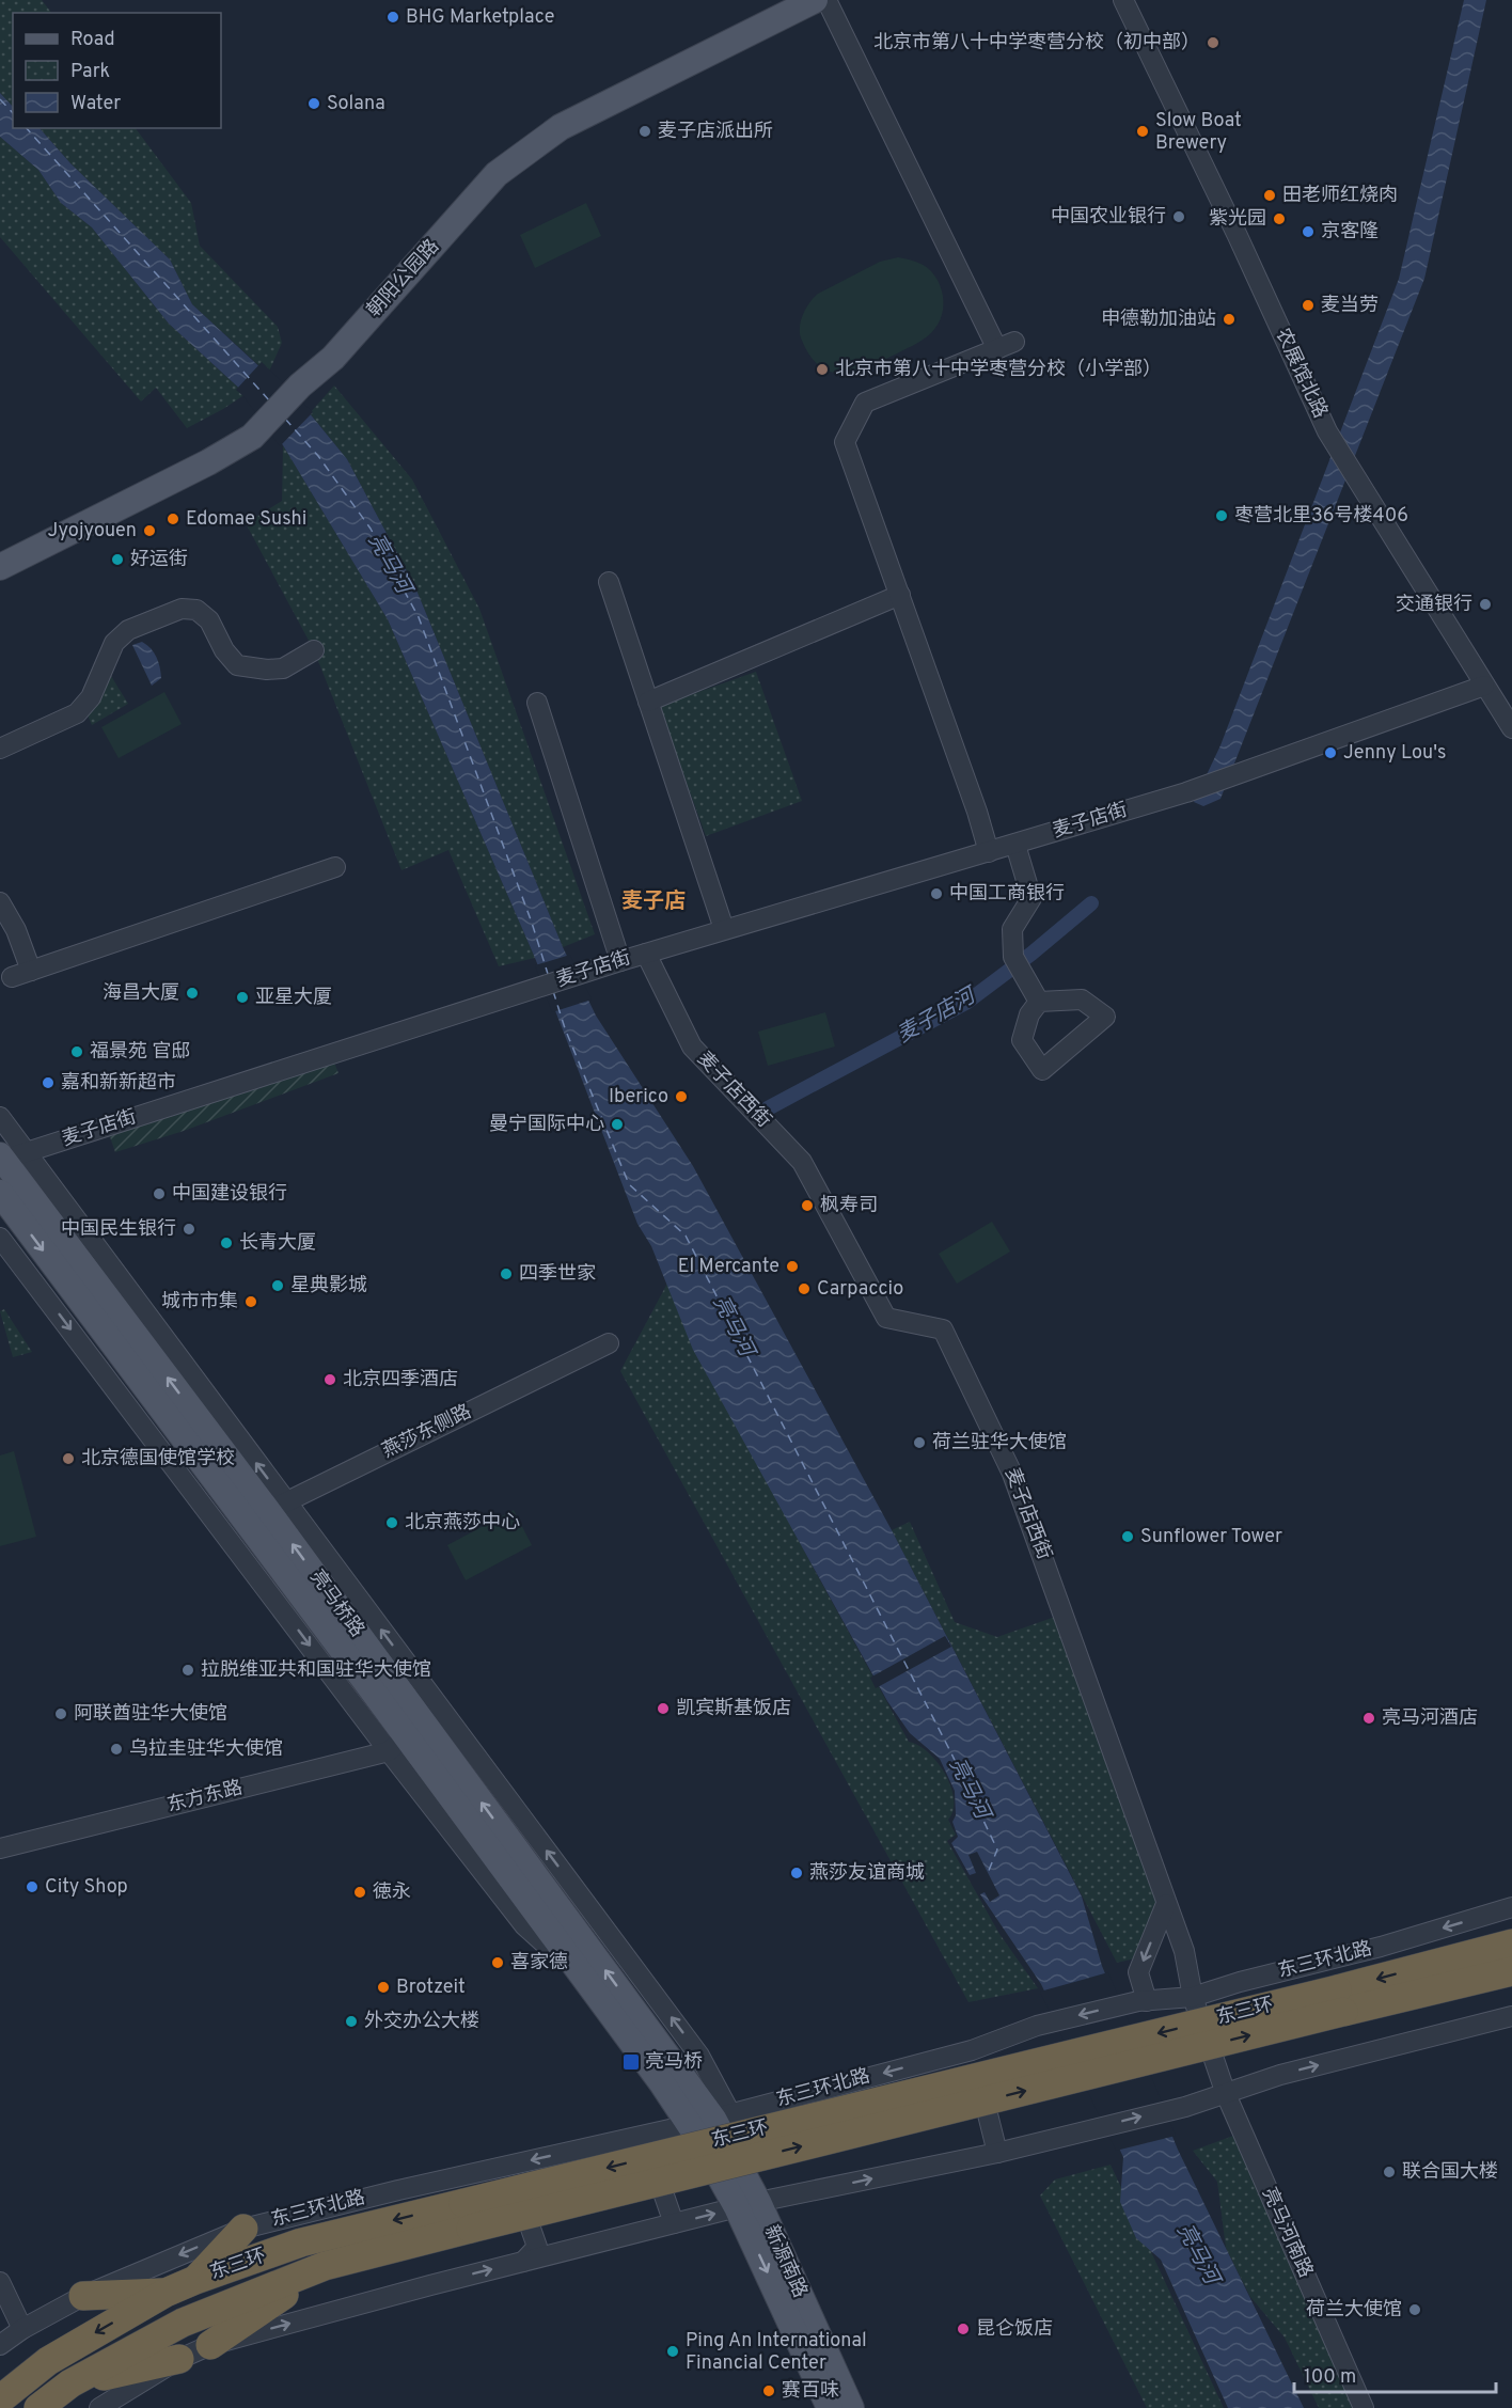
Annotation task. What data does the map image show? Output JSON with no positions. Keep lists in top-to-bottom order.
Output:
{
  "streets": {
    "highway": ["东三环"],
    "main road": ["朝阳公园路", "亮马桥路", "新源南路"],
    "street": [
      "农展馆北路",
      "麦子店街",
      "麦子店西街",
      "燕莎东侧路",
      "东方东路",
      "东三环北路",
      "亮马河南路"
    ]
  },
  "crossings": [
    ["农展馆北路", "麦子店街"],
    ["麦子店街", "麦子店西街"],
    ["麦子店街", "亮马桥路"],
    ["麦子店西街", "东三环北路"],
    ["麦子店西街", "亮马河南路"],
    ["燕莎东侧路", "亮马桥路"],
    ["亮马桥路", "东方东路"],
    ["亮马桥路", "东三环北路"],
    ["东三环北路", "亮马河南路"]
  ],
  "districts": ["麦子店"],
  "water": ["亮马河", "麦子店河"],
  "places": {
    "other": [
      "BHG Marketplace",
      "北京市第八十中学枣营分校（初中部）",
      "Solana",
      "麦子店派出所",
      "Slow Boat Brewery",
      "田老师红烧肉",
      "中国农业银行",
      "紫光园",
      "京客隆",
      "麦当劳",
      "申德勒加油站",
      "北京市第八十中学枣营分校（小学部）",
      "枣营北里36号楼406",
      "Edomae Sushi",
      "Jyojyouen",
      "好运街",
      "交通银行",
      "Jenny Lou's",
      "中国工商银行",
      "海昌大厦",
      "亚星大厦",
      "福景苑 官邸",
      "嘉和新新超市",
      "Iberico",
      "曼宁国际中心",
      "中国建设银行",
      "枫寿司",
      "中国民生银行",
      "长青大厦",
      "El Mercante",
      "四季世家",
      "星典影城",
      "Carpaccio",
      "城市市集",
      "北京四季酒店",
      "荷兰驻华大使馆",
      "北京德国使馆学校",
      "北京燕莎中心",
      "Sunflower Tower",
      "拉脱维亚共和国驻华大使馆",
      "凯宾斯基饭店",
      "阿联酋驻华大使馆",
      "亮马河酒店",
      "乌拉圭驻华大使馆",
      "燕莎友谊商城",
      "City Shop",
      "徳永",
      "喜家德",
      "Brotzeit",
      "外交办公大楼",
      "联合国大楼",
      "荷兰大使馆",
      "昆仑饭店",
      "Ping An International Financial Center",
      "赛百味"
    ],
    "transit": ["亮马桥"]
  },
  "legend": ["Road", "Park", "Water"],
  "scale_bar": "100 m"
}
